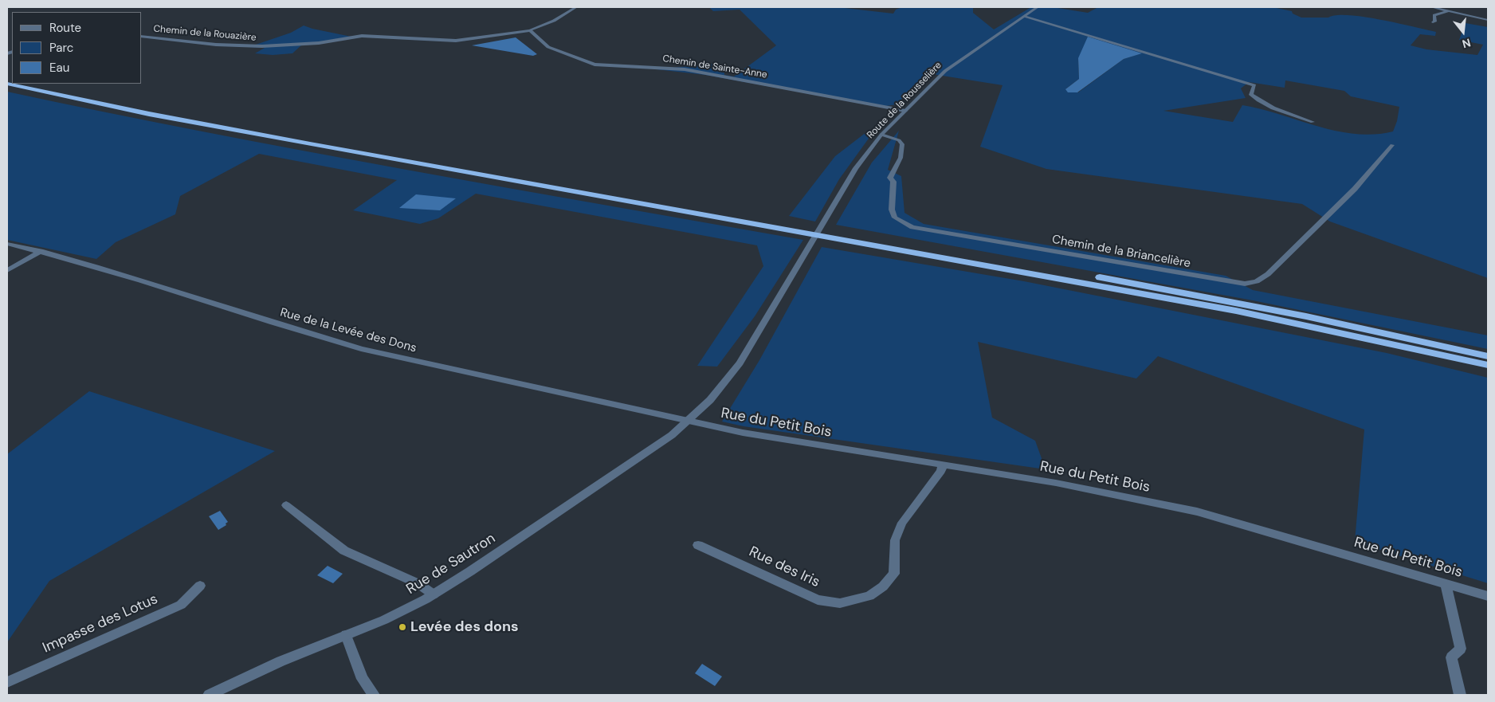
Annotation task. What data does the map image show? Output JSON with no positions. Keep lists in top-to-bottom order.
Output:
{
  "streets": {
    "street": [
      "Chemin de la Rouazière",
      "Chemin de Sainte-Anne",
      "Route de la Rousselière",
      "Chemin de la Briancelière",
      "Rue de la Levée des Dons",
      "Rue du Petit Bois",
      "Rue de Sautron",
      "Rue des Iris",
      "Impasse des Lotus"
    ]
  },
  "crossings": [
    ["Chemin de la Rouazière", "Chemin de Sainte-Anne"],
    ["Chemin de Sainte-Anne", "Route de la Rousselière"],
    ["Route de la Rousselière", "Chemin de la Briancelière"],
    ["Route de la Rousselière", "Rue de Sautron"],
    ["Rue de la Levée des Dons", "Rue du Petit Bois"],
    ["Rue de la Levée des Dons", "Rue de Sautron"],
    ["Rue du Petit Bois", "Rue de Sautron"],
    ["Rue du Petit Bois", "Rue des Iris"]
  ],
  "places": ["Levée des dons"],
  "legend": ["Route", "Parc", "Eau"],
  "north": "bottom"
}
